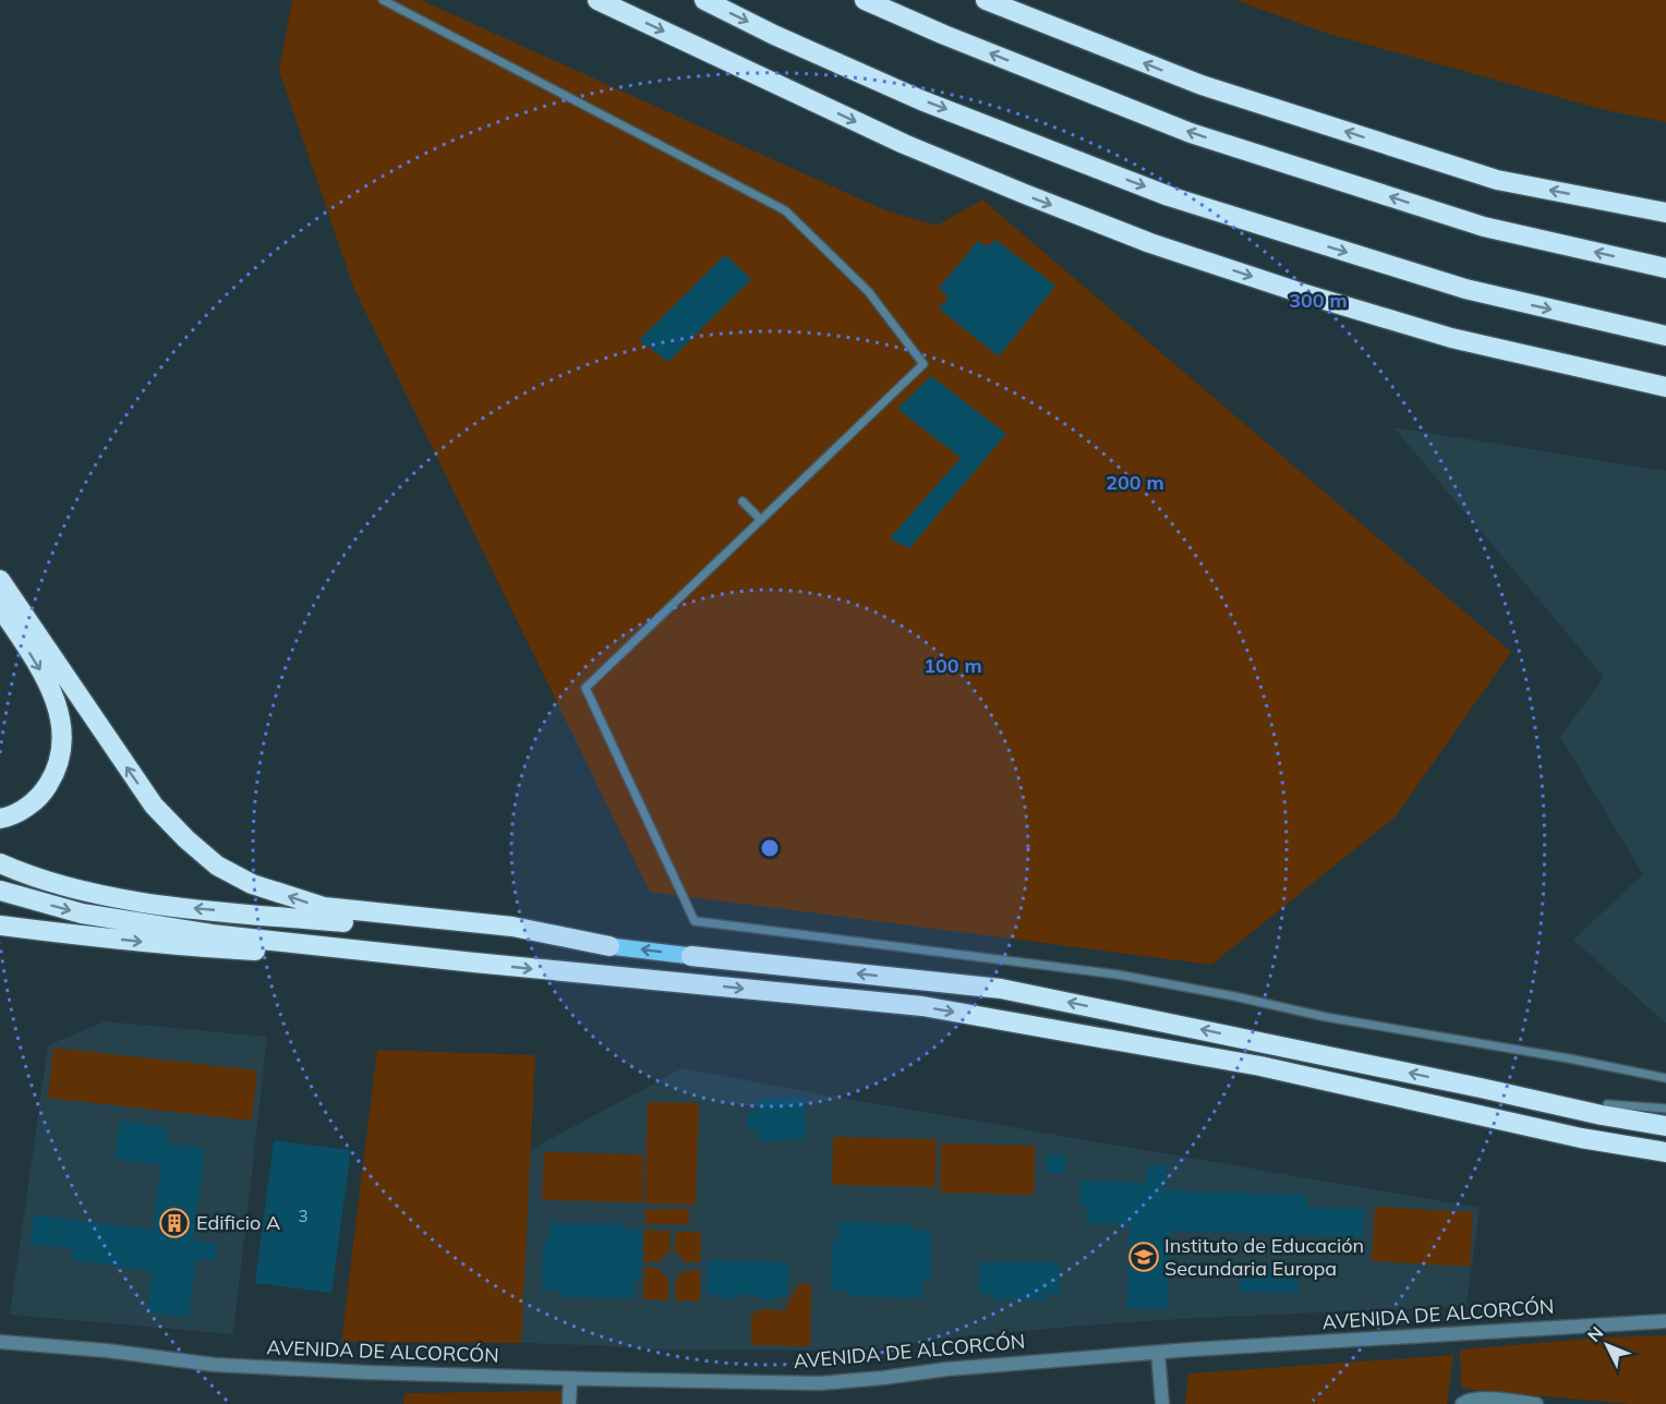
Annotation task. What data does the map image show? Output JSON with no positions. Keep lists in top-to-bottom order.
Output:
{
  "streets": {
    "street": ["AVENIDA DE ALCORCÓN"]
  },
  "places": {
    "building": ["Edificio A"],
    "school or university": ["Instituto de Educación Secundaria Europa"]
  },
  "house_numbers": ["3"],
  "north": "top left",
  "rings": ["300 m", "200 m", "100 m"]
}
